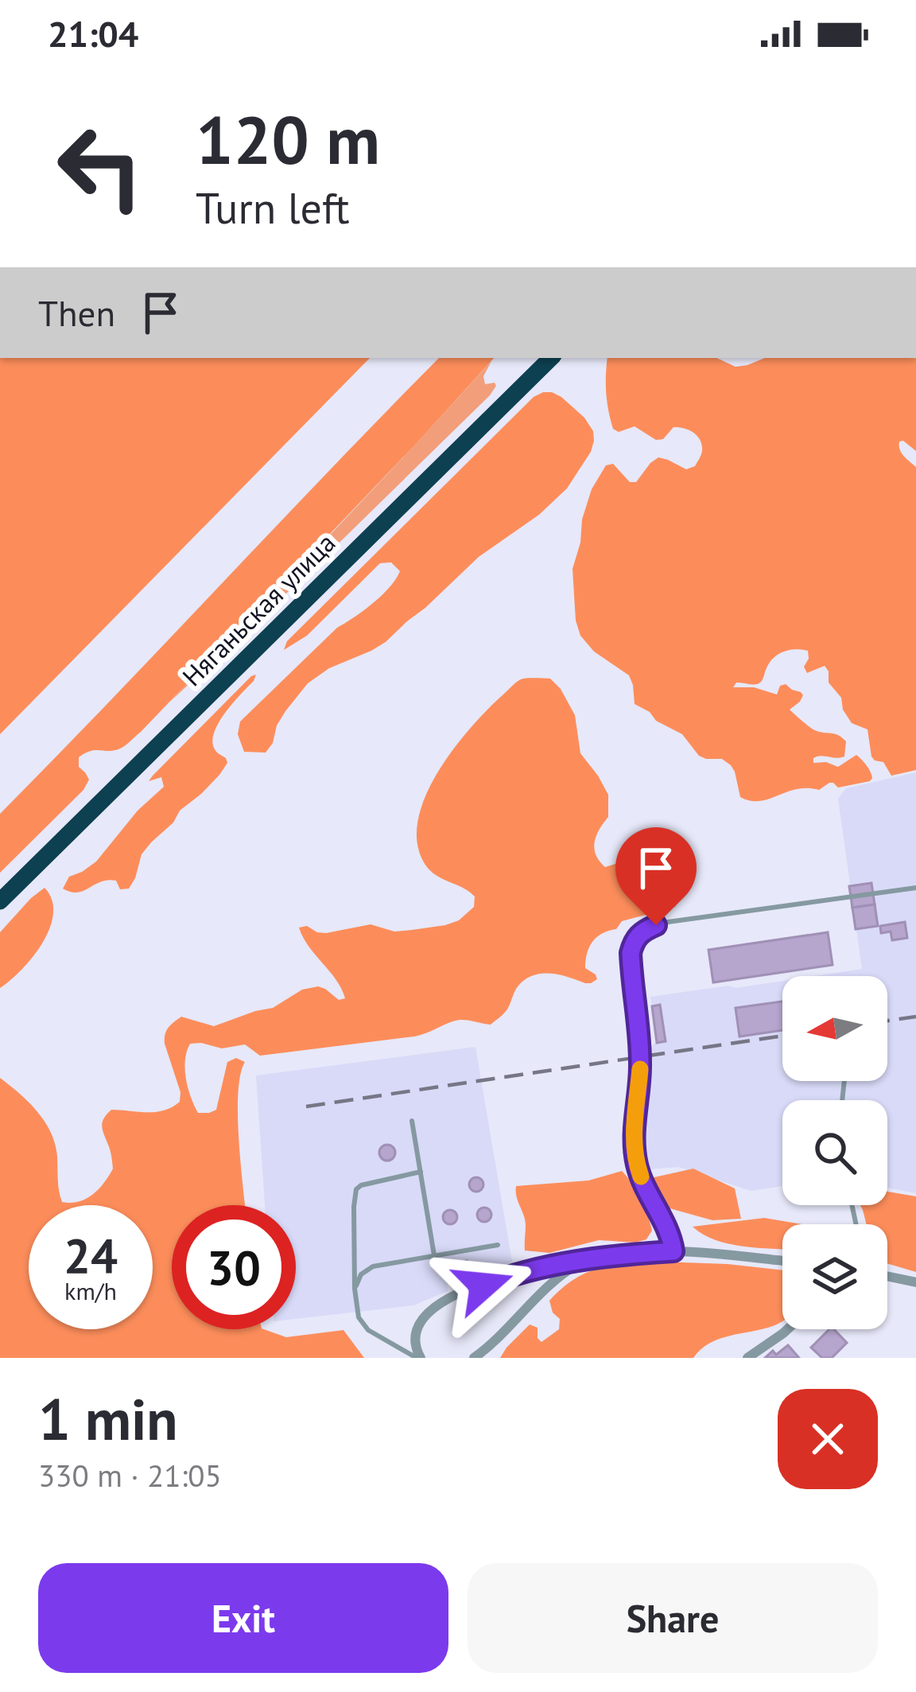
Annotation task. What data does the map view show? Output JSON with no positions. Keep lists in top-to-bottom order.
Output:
{
  "streets": {
    "highway": ["Няганьская улица"]
  },
  "north": "left",
  "page": {
    "status": "21:04",
    "turn": ["120 m", "Turn left"],
    "then": "Then",
    "speed": "24 km/h",
    "limit": "30",
    "heading": ["1 min", "330 m · 21:05"],
    "buttons": ["Exit", "Share"]
  }
}
